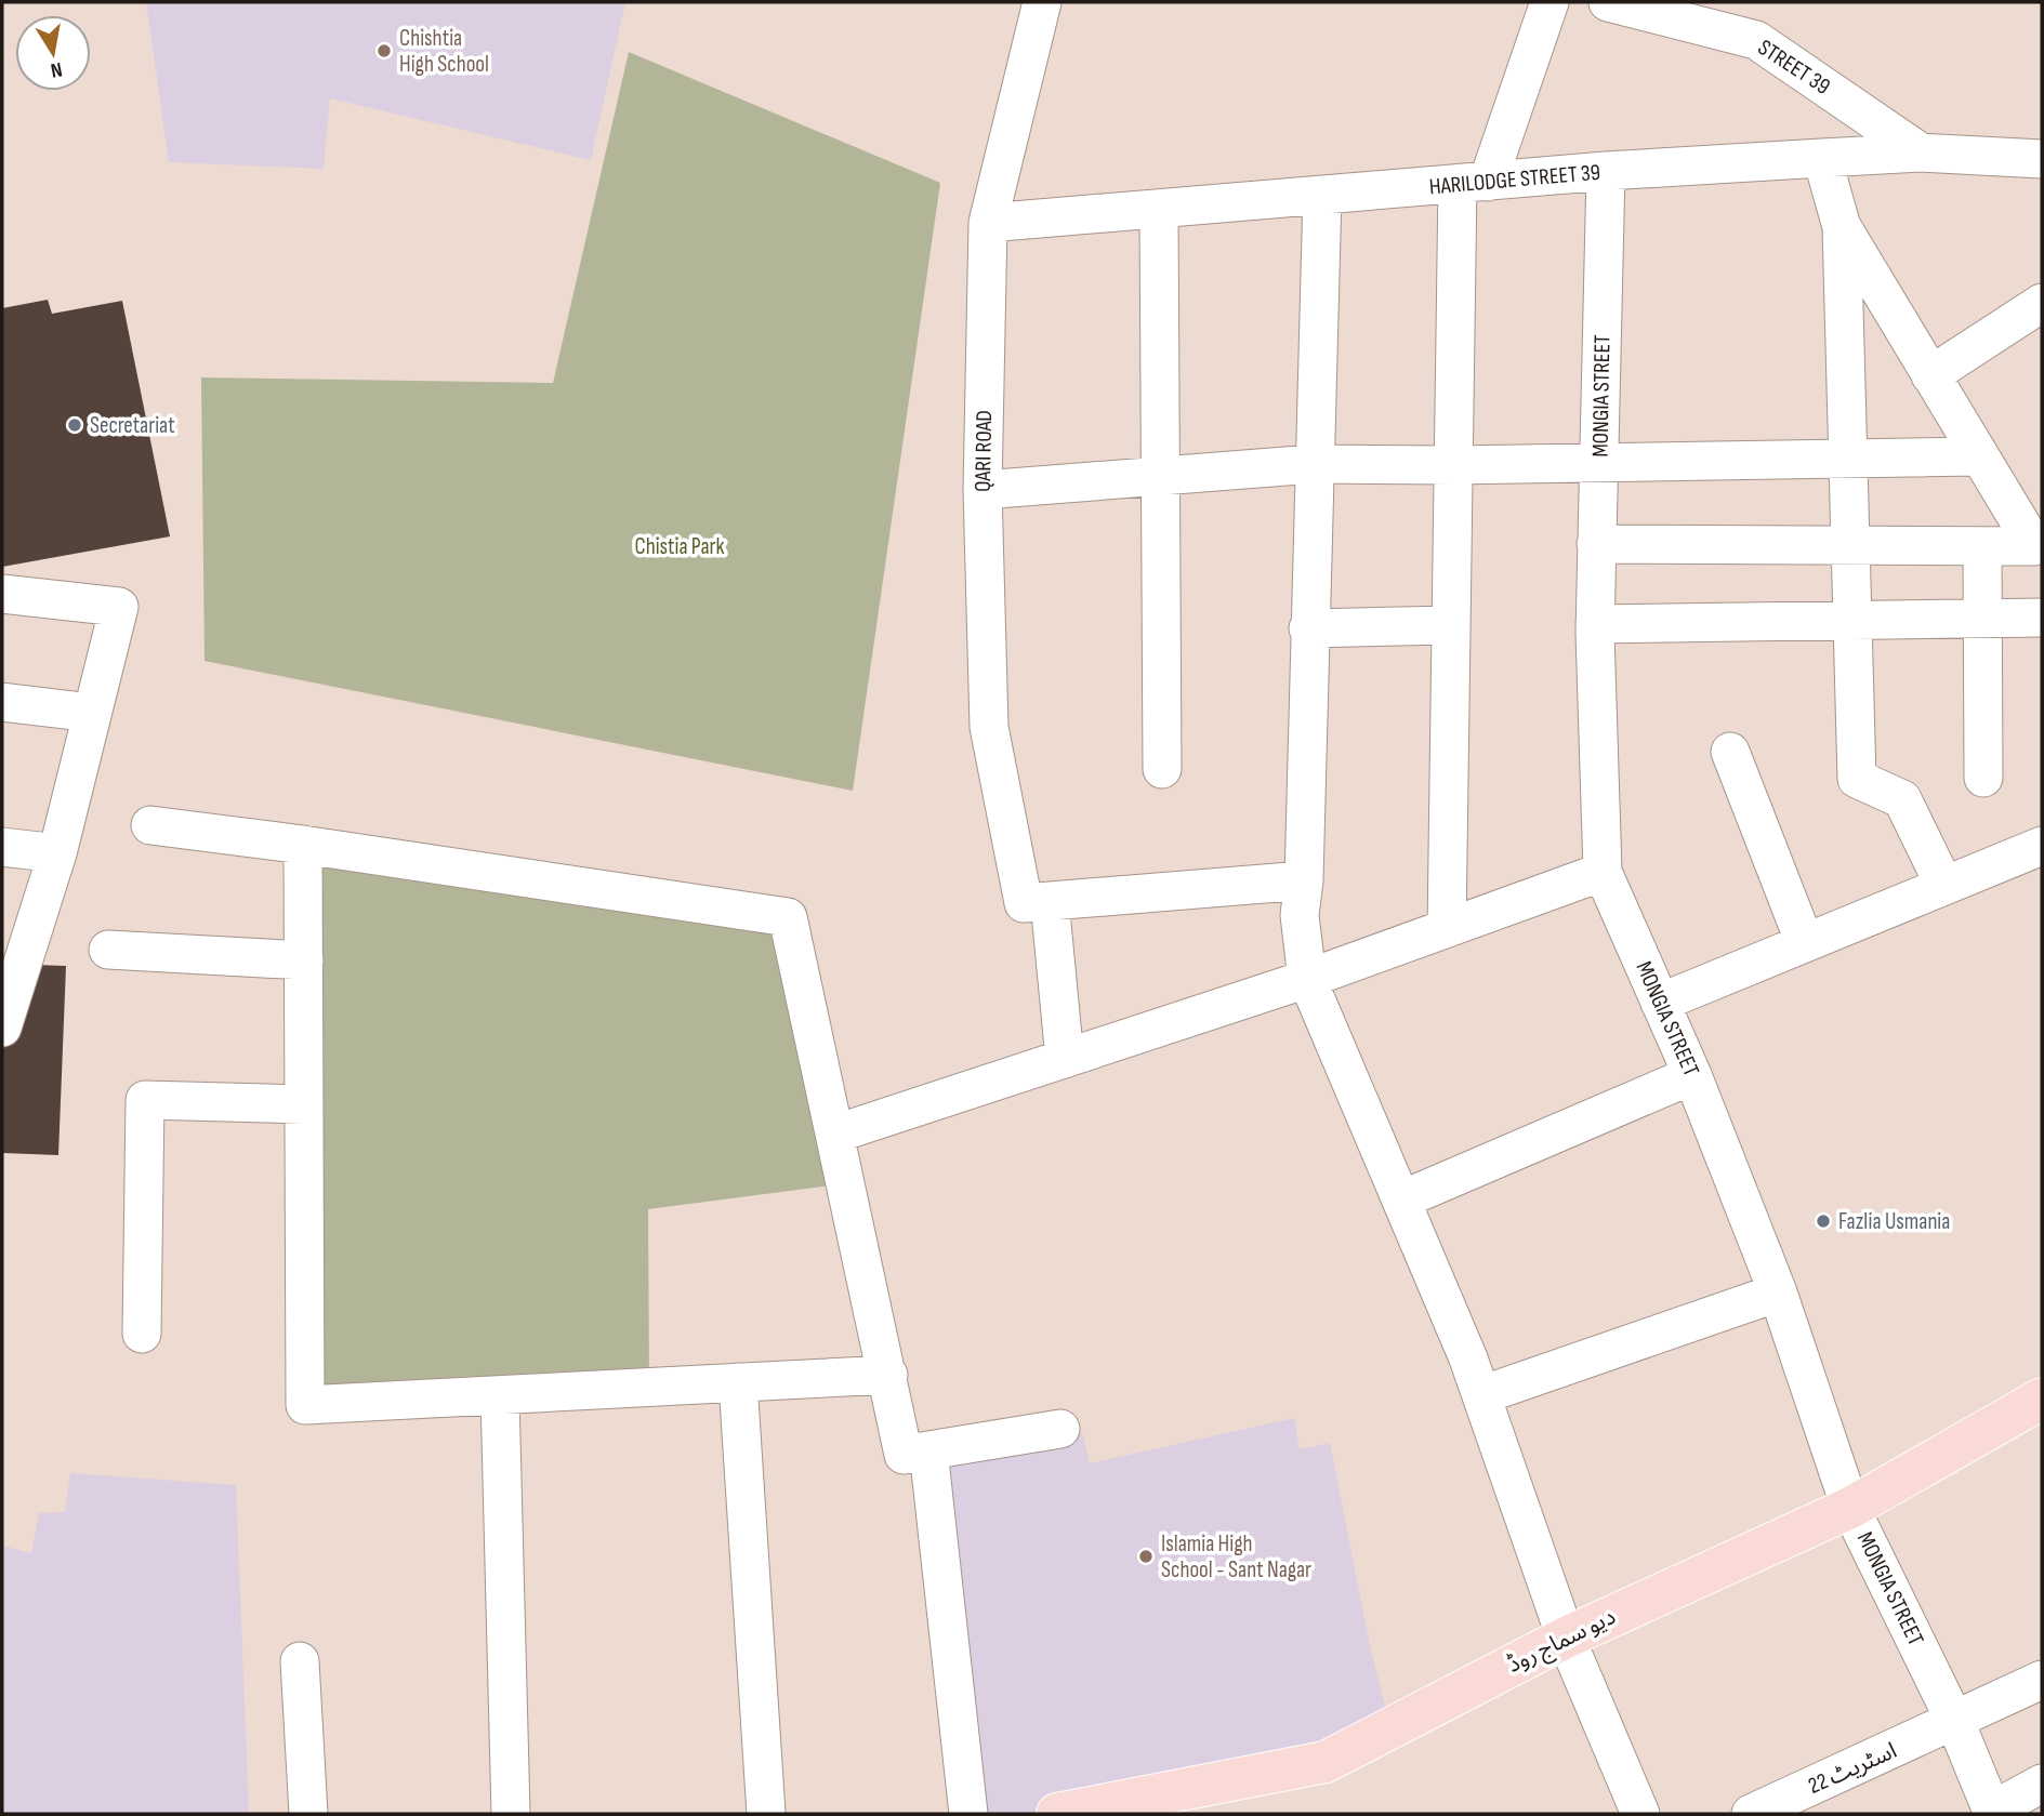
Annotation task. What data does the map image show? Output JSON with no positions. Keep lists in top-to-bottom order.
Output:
{
  "streets": {
    "main road": ["دیو سماج روڈ"],
    "street": [
      "STREET 39",
      "HARILODGE STREET 39",
      "MONGIA STREET",
      "QARI ROAD",
      "اسٹریٹ 22"
    ]
  },
  "crossings": [
    ["STREET 39", "HARILODGE STREET 39"],
    ["HARILODGE STREET 39", "MONGIA STREET"],
    ["HARILODGE STREET 39", "QARI ROAD"],
    ["MONGIA STREET", "دیو سماج روڈ"],
    ["MONGIA STREET", "اسٹریٹ 22"]
  ],
  "parks": ["Chistia Park"],
  "places": [
    "Chishtia High School",
    "Secretariat",
    "Fazlia Usmania",
    "Islamia High School - Sant Nagar"
  ],
  "north": "bottom"
}
